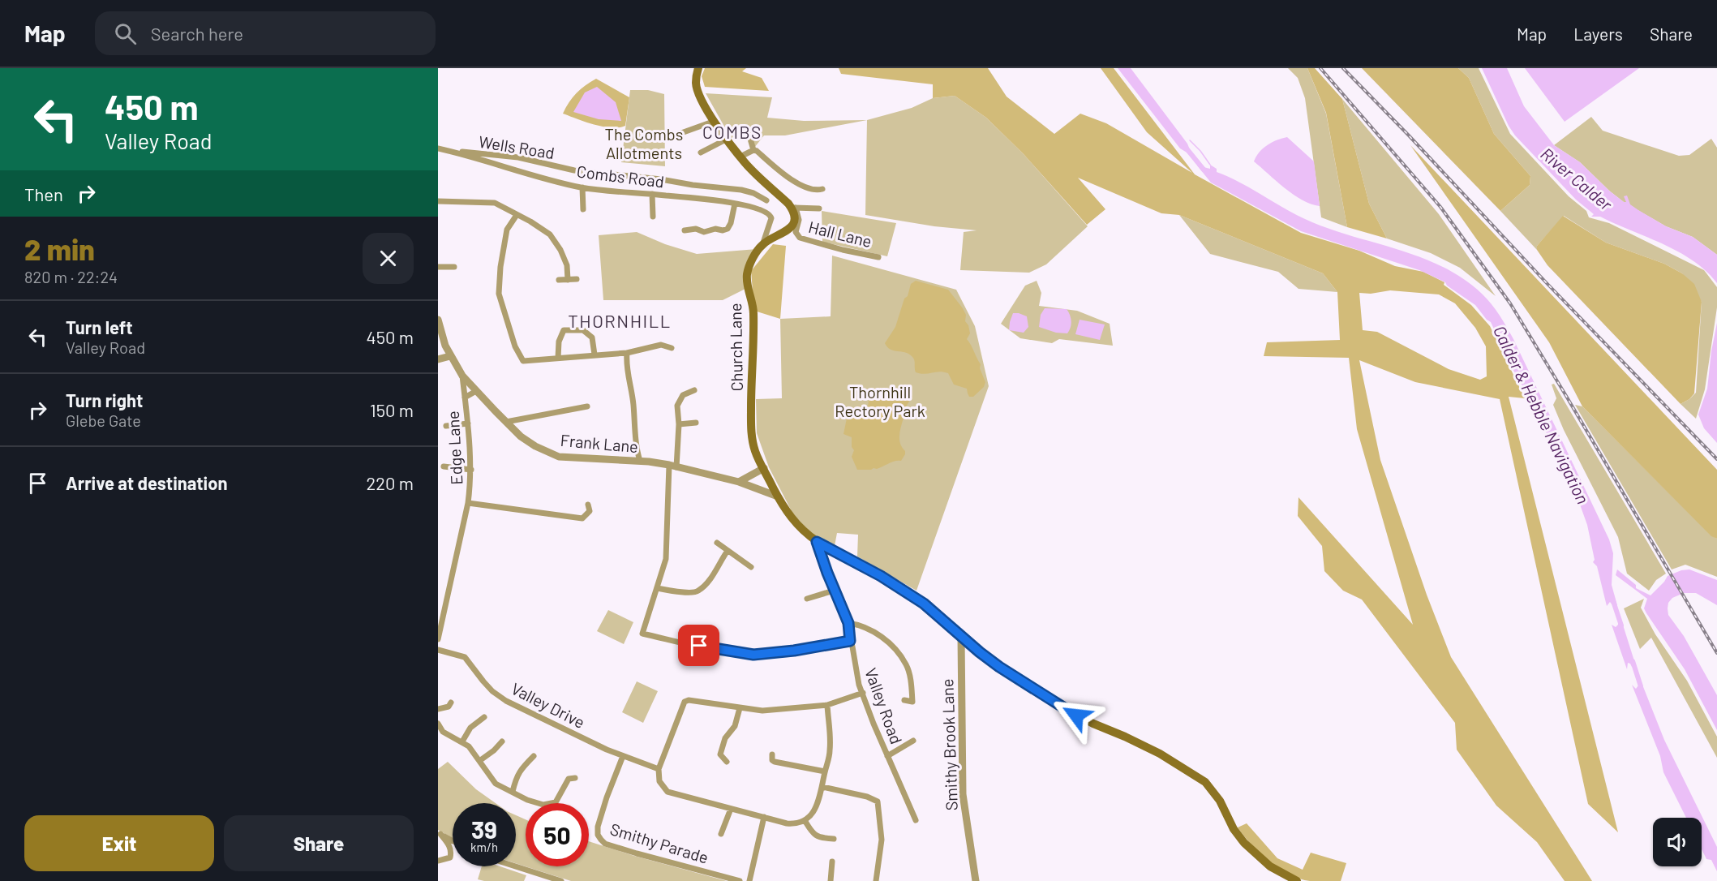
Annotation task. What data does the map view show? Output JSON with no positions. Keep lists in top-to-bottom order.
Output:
{
  "streets": {
    "main road": ["Church Lane"],
    "street": [
      "Wells Road",
      "Combs Road",
      "Hall Lane",
      "Frank Lane",
      "Edge Lane",
      "Valley Drive",
      "Valley Road",
      "Smithy Brook Lane",
      "Smithy Parade"
    ]
  },
  "crossings": [
    ["Wells Road", "Combs Road"],
    ["Combs Road", "Church Lane"],
    ["Church Lane", "Frank Lane"],
    ["Church Lane", "Valley Road"],
    ["Church Lane", "Smithy Brook Lane"],
    ["Frank Lane", "Edge Lane"],
    ["Valley Drive", "Smithy Parade"]
  ],
  "districts": ["COMBS", "THORNHILL"],
  "water": ["River Calder", "Calder & Hebble Navigation"],
  "parks": ["The Combs Allotments", "Thornhill Rectory Park"],
  "page": {
    "header": "Map",
    "search": "Search here",
    "nav": ["Map", "Layers", "Share"],
    "turn": ["450 m", "Valley Road"],
    "then": "Then",
    "heading": ["2 min", "820 m · 22:24"],
    "list": [
      {
        "name": "Turn left",
        "note": "Valley Road",
        "value": "450 m"
      },
      {
        "name": "Turn right",
        "note": "Glebe Gate",
        "value": "150 m"
      },
      {
        "name": "Arrive at destination",
        "value": "220 m"
      }
    ],
    "speed": "39 km/h",
    "limit": "50",
    "buttons": ["Exit", "Share"]
  }
}
